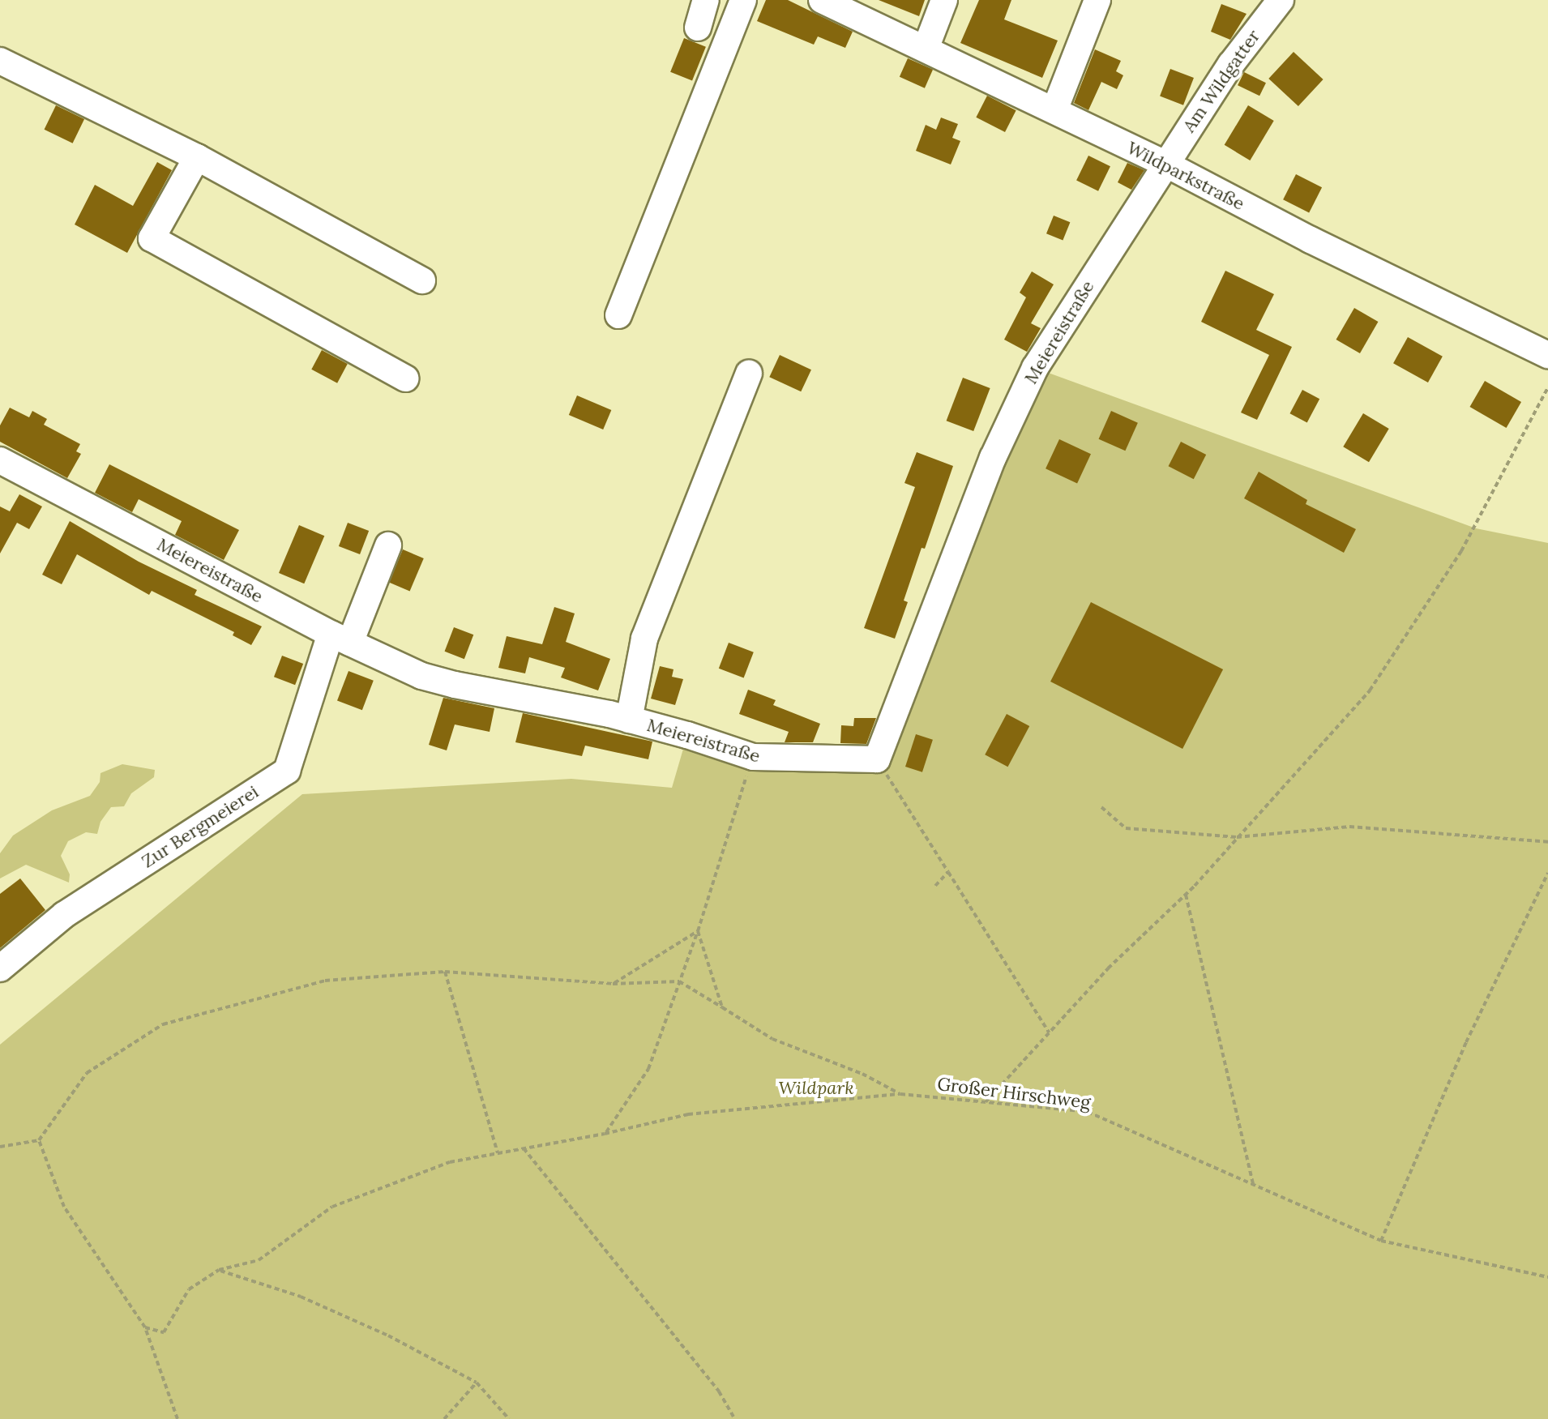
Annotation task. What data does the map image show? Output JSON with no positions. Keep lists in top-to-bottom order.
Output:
{
  "streets": {
    "street": [
      "Am Wildgatter",
      "Wildparkstraße",
      "Meiereistraße",
      "Zur Bergmeierei"
    ],
    "path": ["Großer Hirschweg"]
  },
  "crossings": [
    ["Am Wildgatter", "Wildparkstraße"],
    ["Am Wildgatter", "Meiereistraße"],
    ["Wildparkstraße", "Meiereistraße"],
    ["Meiereistraße", "Zur Bergmeierei"]
  ],
  "parks": ["Wildpark"]
}
